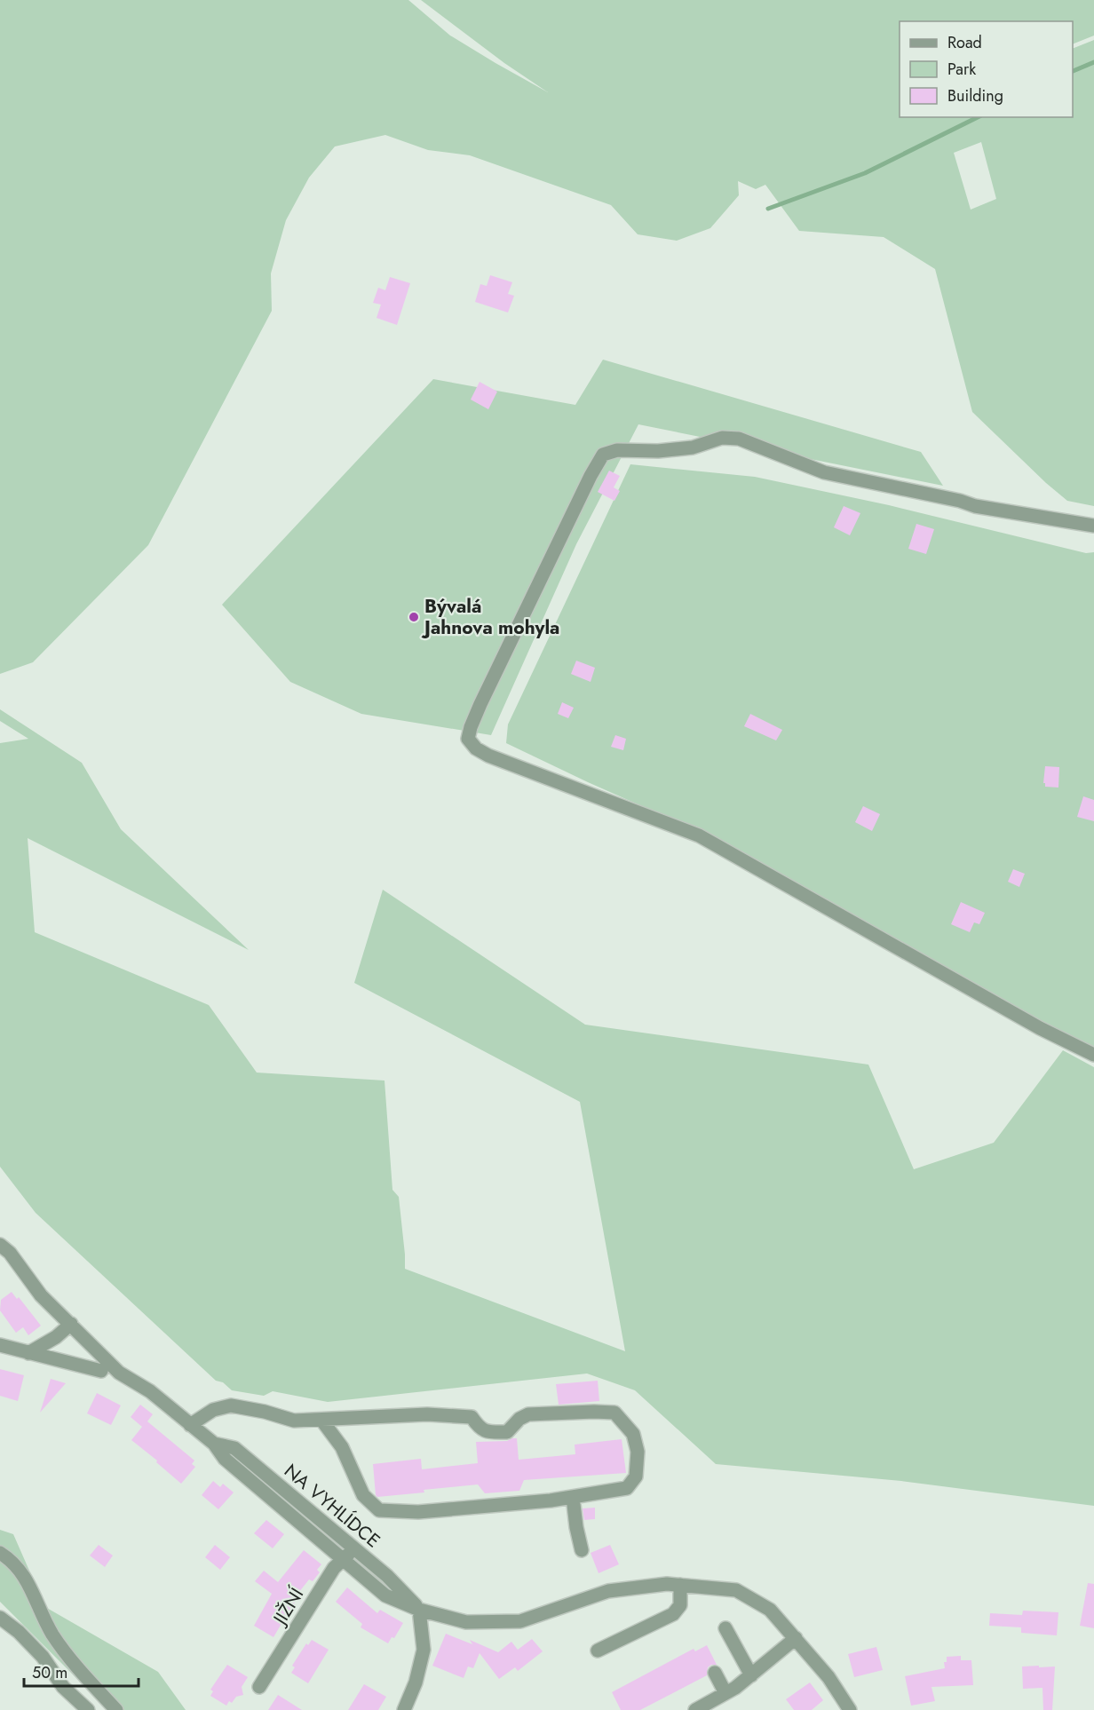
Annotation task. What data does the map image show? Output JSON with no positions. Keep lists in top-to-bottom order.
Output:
{
  "streets": {
    "street": ["NA VYHLÍDCE", "JIŽNÍ"]
  },
  "crossings": [
    ["NA VYHLÍDCE", "JIŽNÍ"]
  ],
  "places": ["Bývalá Jahnova mohyla"],
  "legend": ["Road", "Park", "Building"],
  "scale_bar": "50 m"
}
